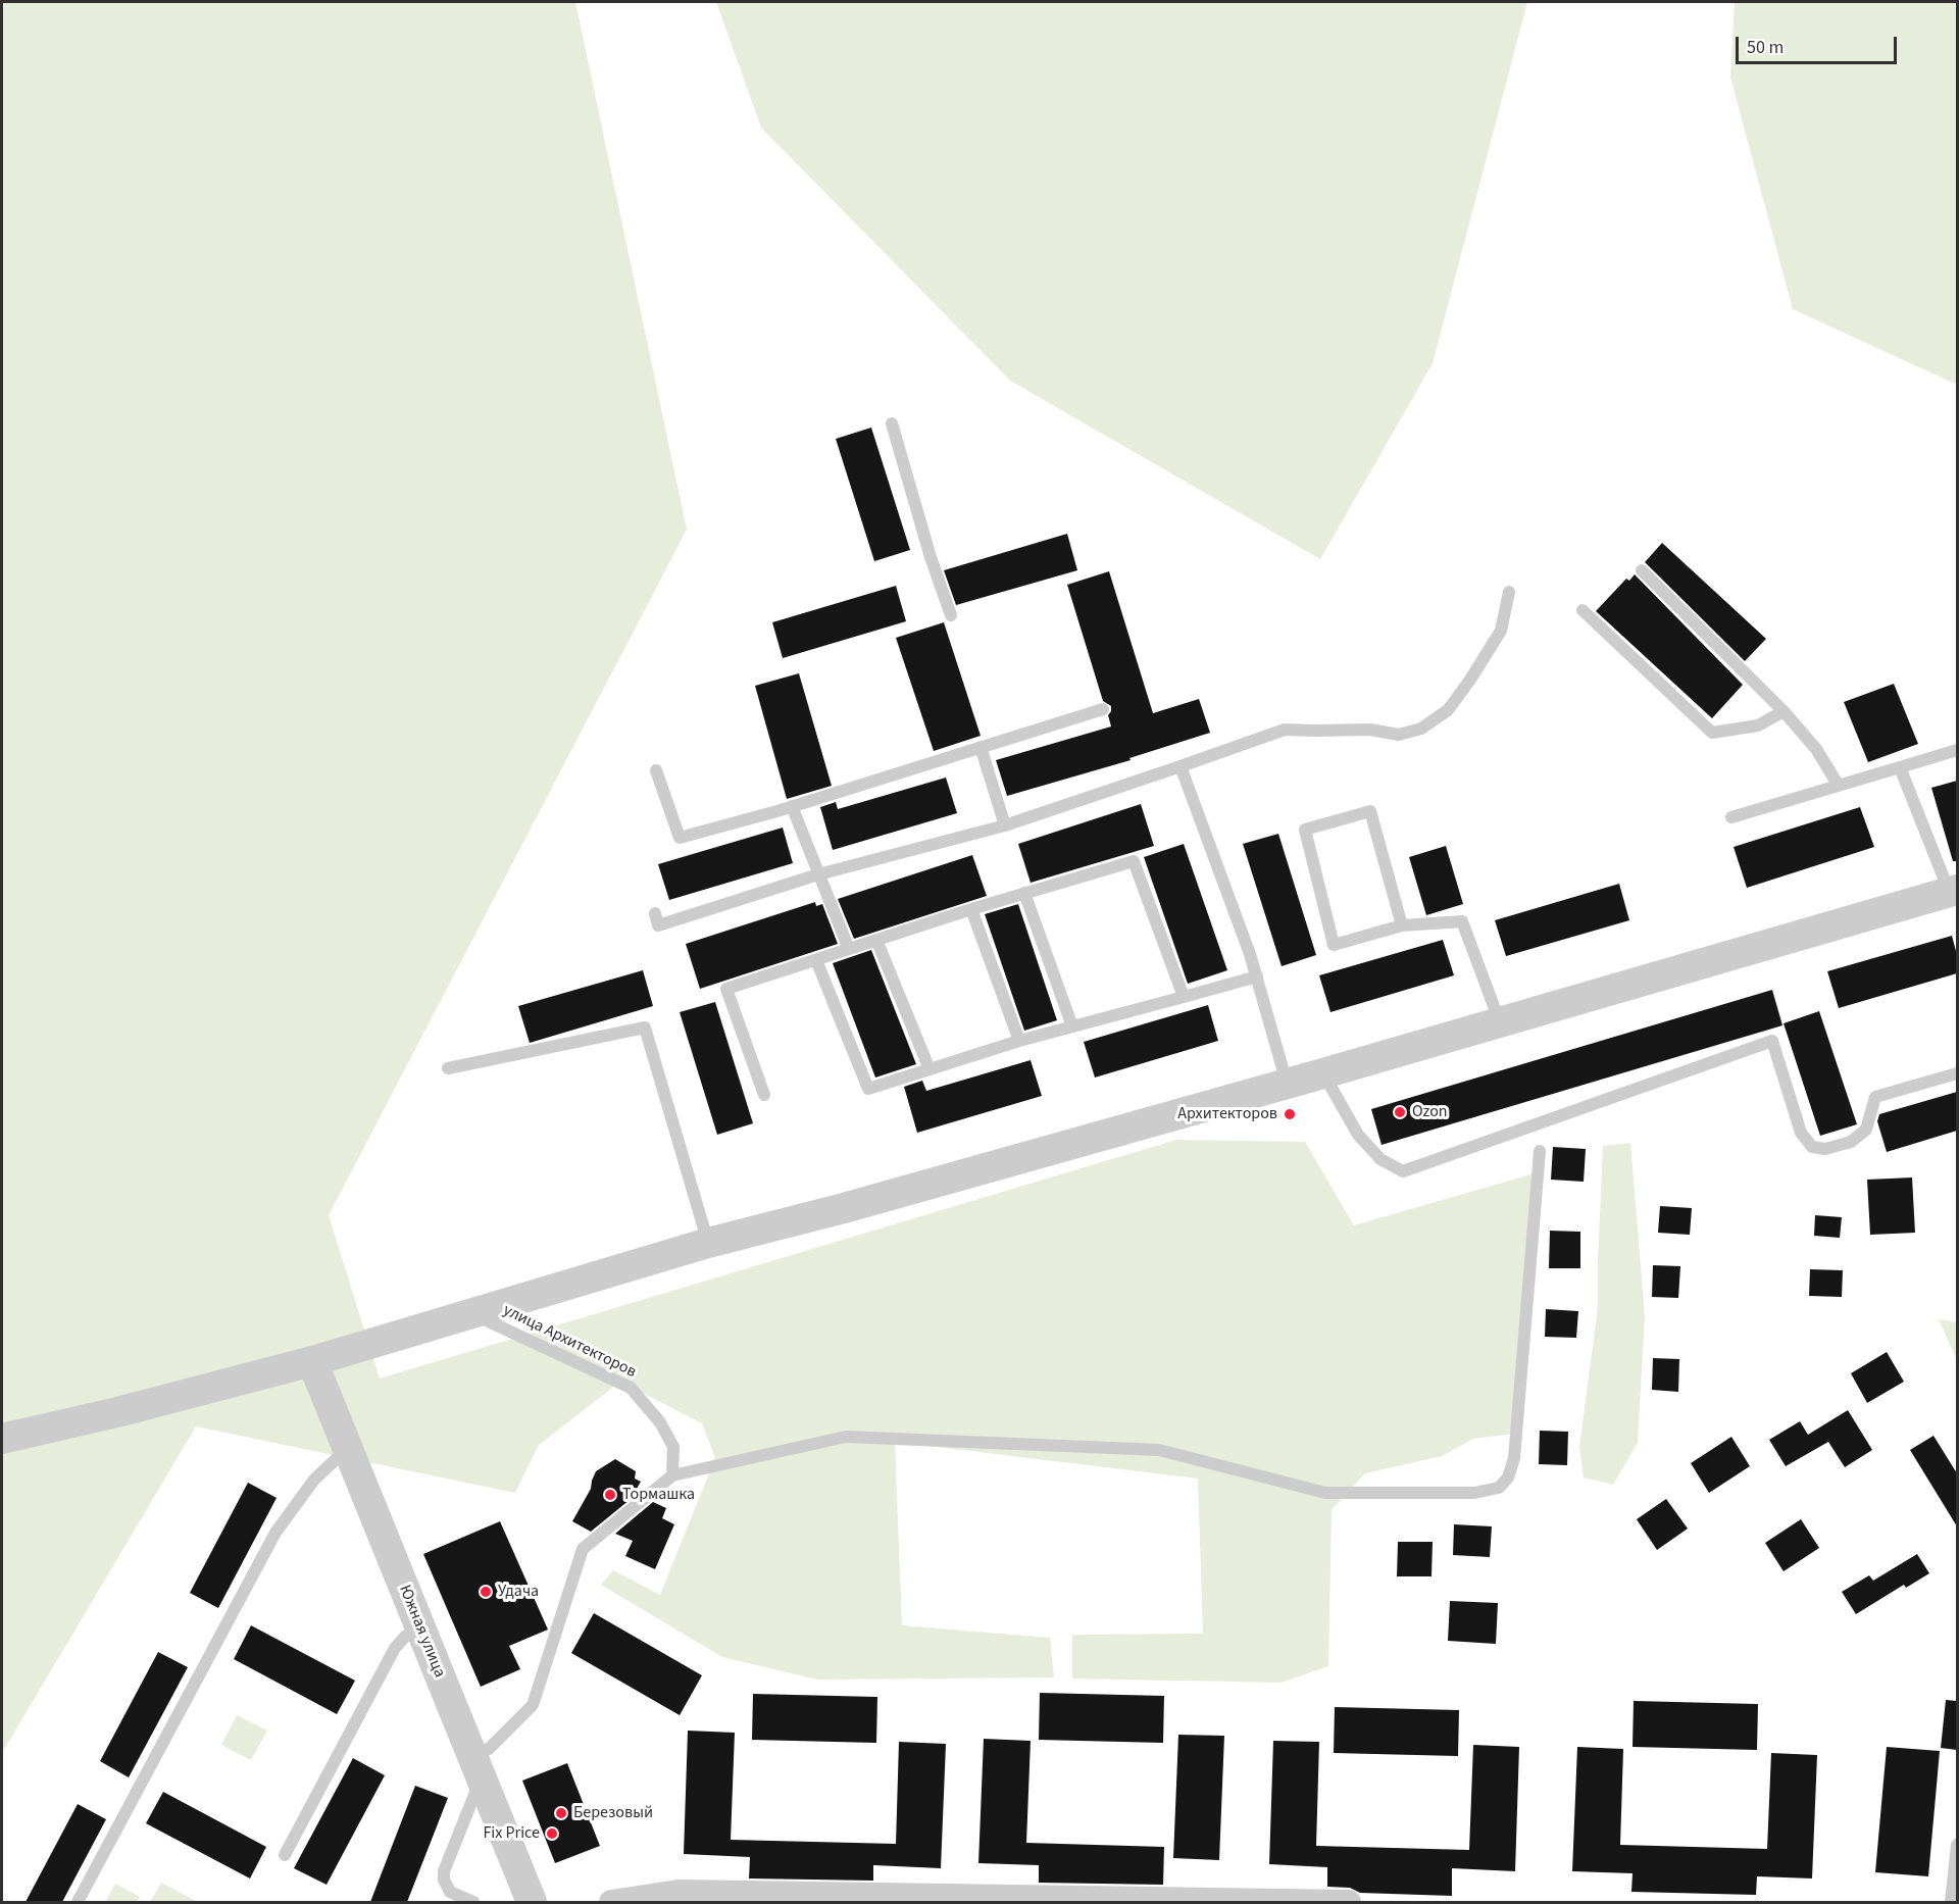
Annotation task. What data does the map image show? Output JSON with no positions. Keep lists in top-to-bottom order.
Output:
{
  "streets": {
    "street": ["Южная улица"],
    "lane": ["улица Архитекторов"]
  },
  "places": [
    "Ozon",
    "Архитекторов",
    "Тормашка",
    "Удача",
    "Березовый",
    "Fix Price"
  ],
  "scale_bar": "50 m"
}
